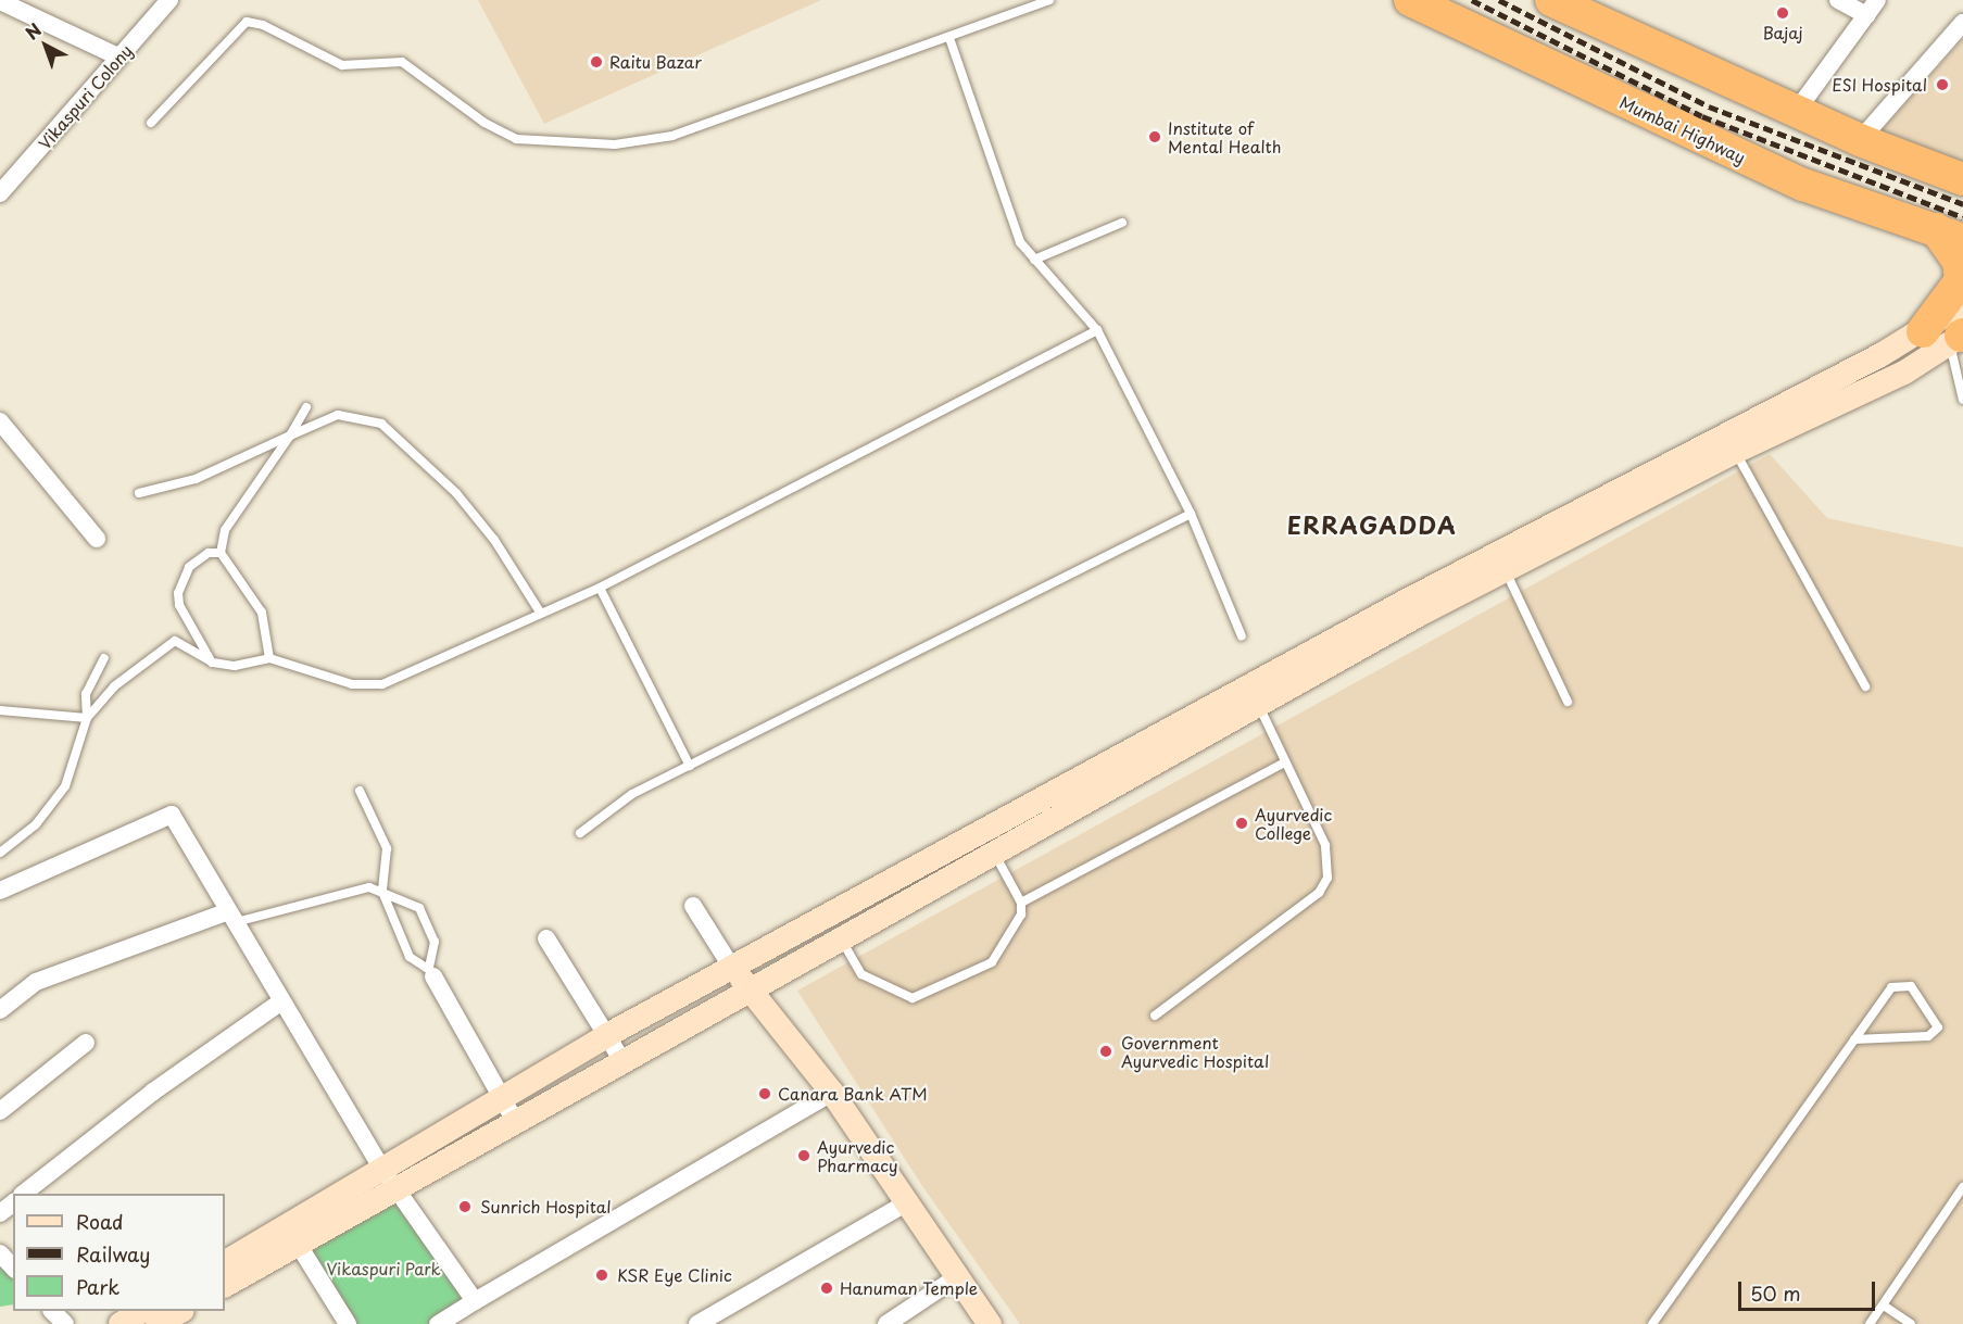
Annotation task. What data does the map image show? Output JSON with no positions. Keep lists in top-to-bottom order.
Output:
{
  "streets": {
    "highway": ["Mumbai Highway"],
    "street": ["Vikaspuri Colony"]
  },
  "districts": ["ERRAGADDA"],
  "parks": ["Vikaspuri Park"],
  "places": [
    "Bajaj",
    "Raitu Bazar",
    "ESI Hospital",
    "Institute of Mental Health",
    "Ayurvedic College",
    "Government Ayurvedic Hospital",
    "Canara Bank ATM",
    "Ayurvedic Pharmacy",
    "Sunrich Hospital",
    "KSR Eye Clinic",
    "Hanuman Temple"
  ],
  "legend": ["Road", "Railway", "Park"],
  "scale_bar": "50 m",
  "north": "top left"
}
